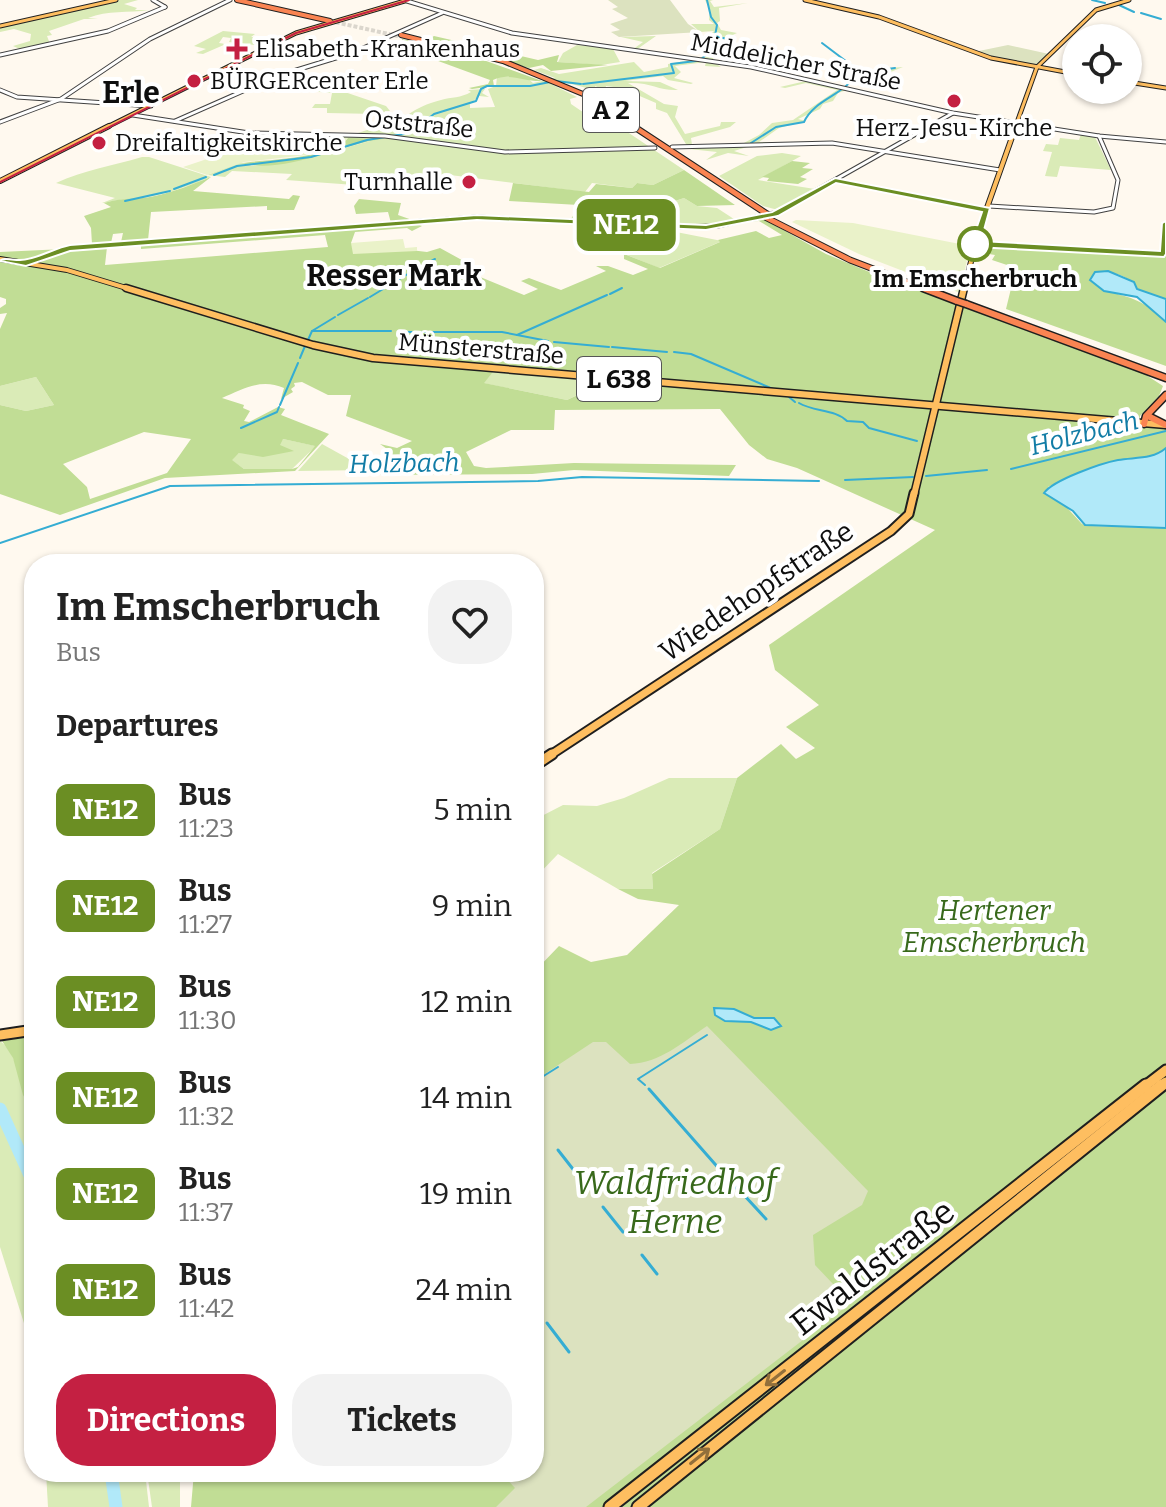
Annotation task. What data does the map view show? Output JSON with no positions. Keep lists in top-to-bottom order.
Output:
{
  "streets": {
    "highway": ["A 2"],
    "main road": [
      "Münsterstraße",
      "L 638",
      "Wiedehopfstraße",
      "Ewaldstraße"
    ],
    "street": ["Middelicher Straße", "Oststraße"]
  },
  "crossings": [
    ["Münsterstraße", "Wiedehopfstraße"]
  ],
  "districts": ["Erle", "Resser Mark"],
  "water": ["Holzbach"],
  "parks": ["Hertener Emscherbruch", "Waldfriedhof Herne"],
  "places": {
    "health": ["Elisabeth-Krankenhaus"],
    "other": [
      "BÜRGERcenter Erle",
      "Herz-Jesu-Kirche",
      "Dreifaltigkeitskirche",
      "Turnhalle",
      "Im Emscherbruch"
    ]
  },
  "lines": ["bus line NE12"],
  "page": {
    "on_map": "NE12",
    "heading": [
      ["Im Emscherbruch", "Bus"],
      "Departures"
    ],
    "list": [
      {
        "mark": "NE12",
        "name": "Bus",
        "note": "11:23",
        "value": "5 min"
      },
      {
        "mark": "NE12",
        "name": "Bus",
        "note": "11:27",
        "value": "9 min"
      },
      {
        "mark": "NE12",
        "name": "Bus",
        "note": "11:30",
        "value": "12 min"
      },
      {
        "mark": "NE12",
        "name": "Bus",
        "note": "11:32",
        "value": "14 min"
      },
      {
        "mark": "NE12",
        "name": "Bus",
        "note": "11:37",
        "value": "19 min"
      },
      {
        "mark": "NE12",
        "name": "Bus",
        "note": "11:42",
        "value": "24 min"
      }
    ],
    "buttons": ["Directions", "Tickets"]
  }
}
